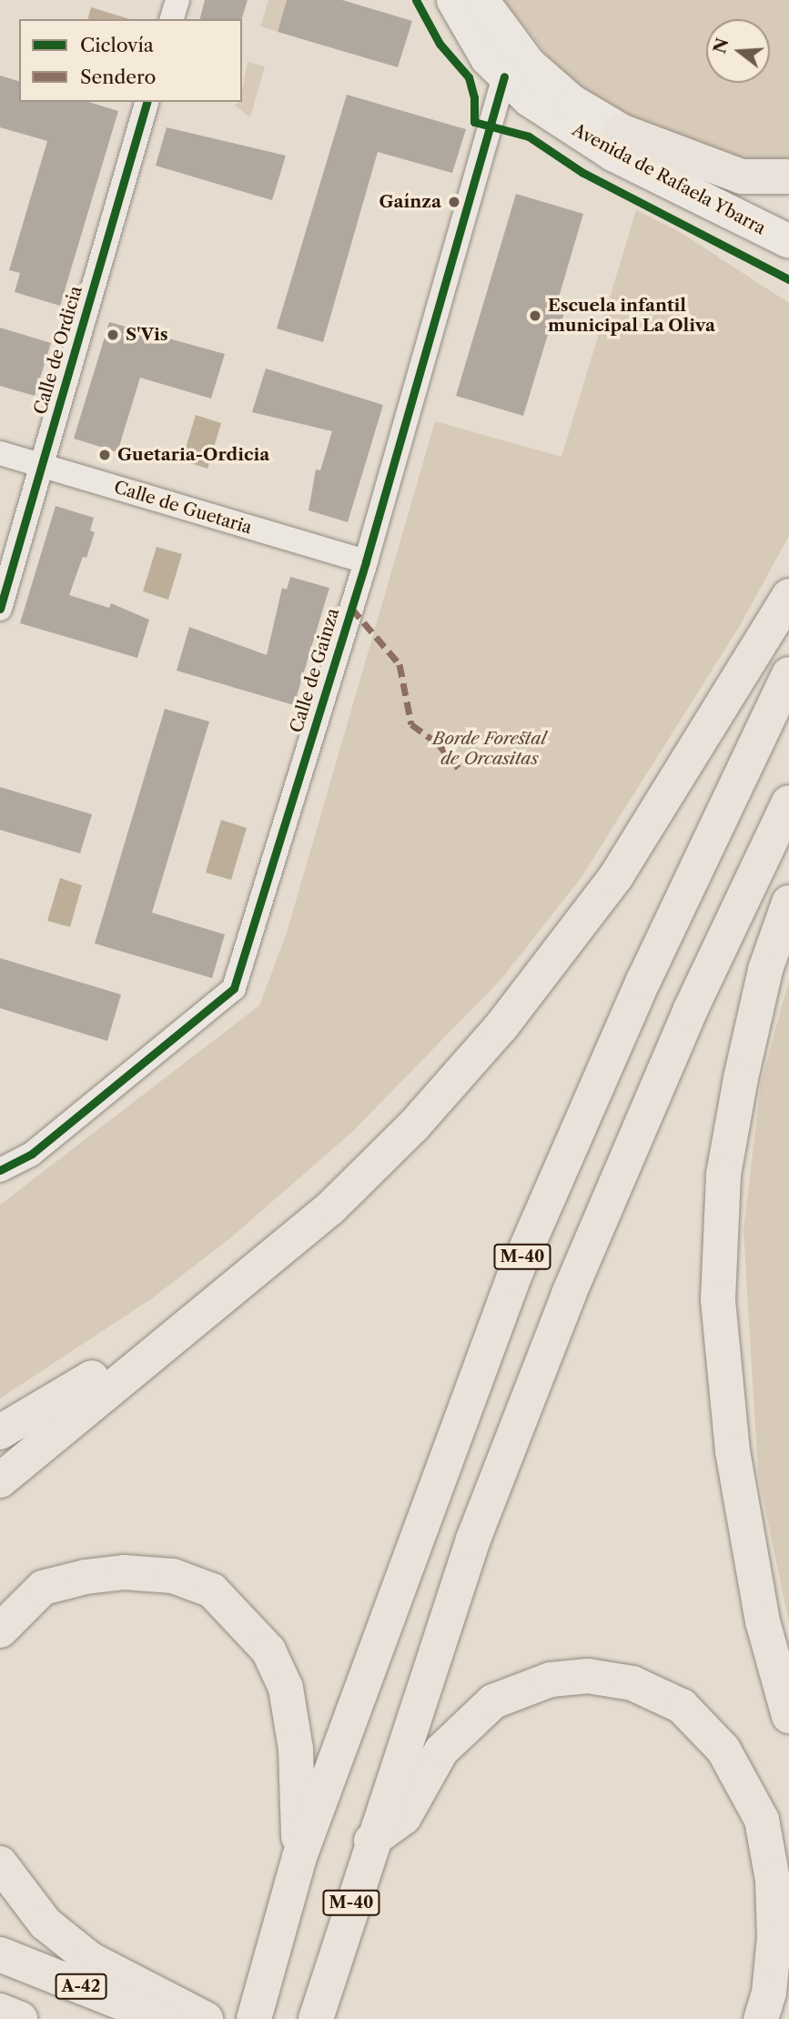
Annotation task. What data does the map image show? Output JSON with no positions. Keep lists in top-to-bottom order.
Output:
{
  "streets": {
    "highway": ["M-40", "A-42"],
    "main road": ["Avenida de Rafaela Ybarra"],
    "street": ["Calle de Ordicia", "Calle de Guetaria", "Calle de Gainza"]
  },
  "crossings": [
    ["Avenida de Rafaela Ybarra", "Calle de Gainza"],
    ["Calle de Ordicia", "Calle de Guetaria"],
    ["Calle de Guetaria", "Calle de Gainza"]
  ],
  "parks": ["Borde Forestal de Orcasitas"],
  "places": [
    "Gaínza",
    "Escuela infantil municipal La Oliva",
    "S'Vis",
    "Guetaria-Ordicia"
  ],
  "legend": ["Ciclovía", "Sendero"],
  "north": "left"
}
